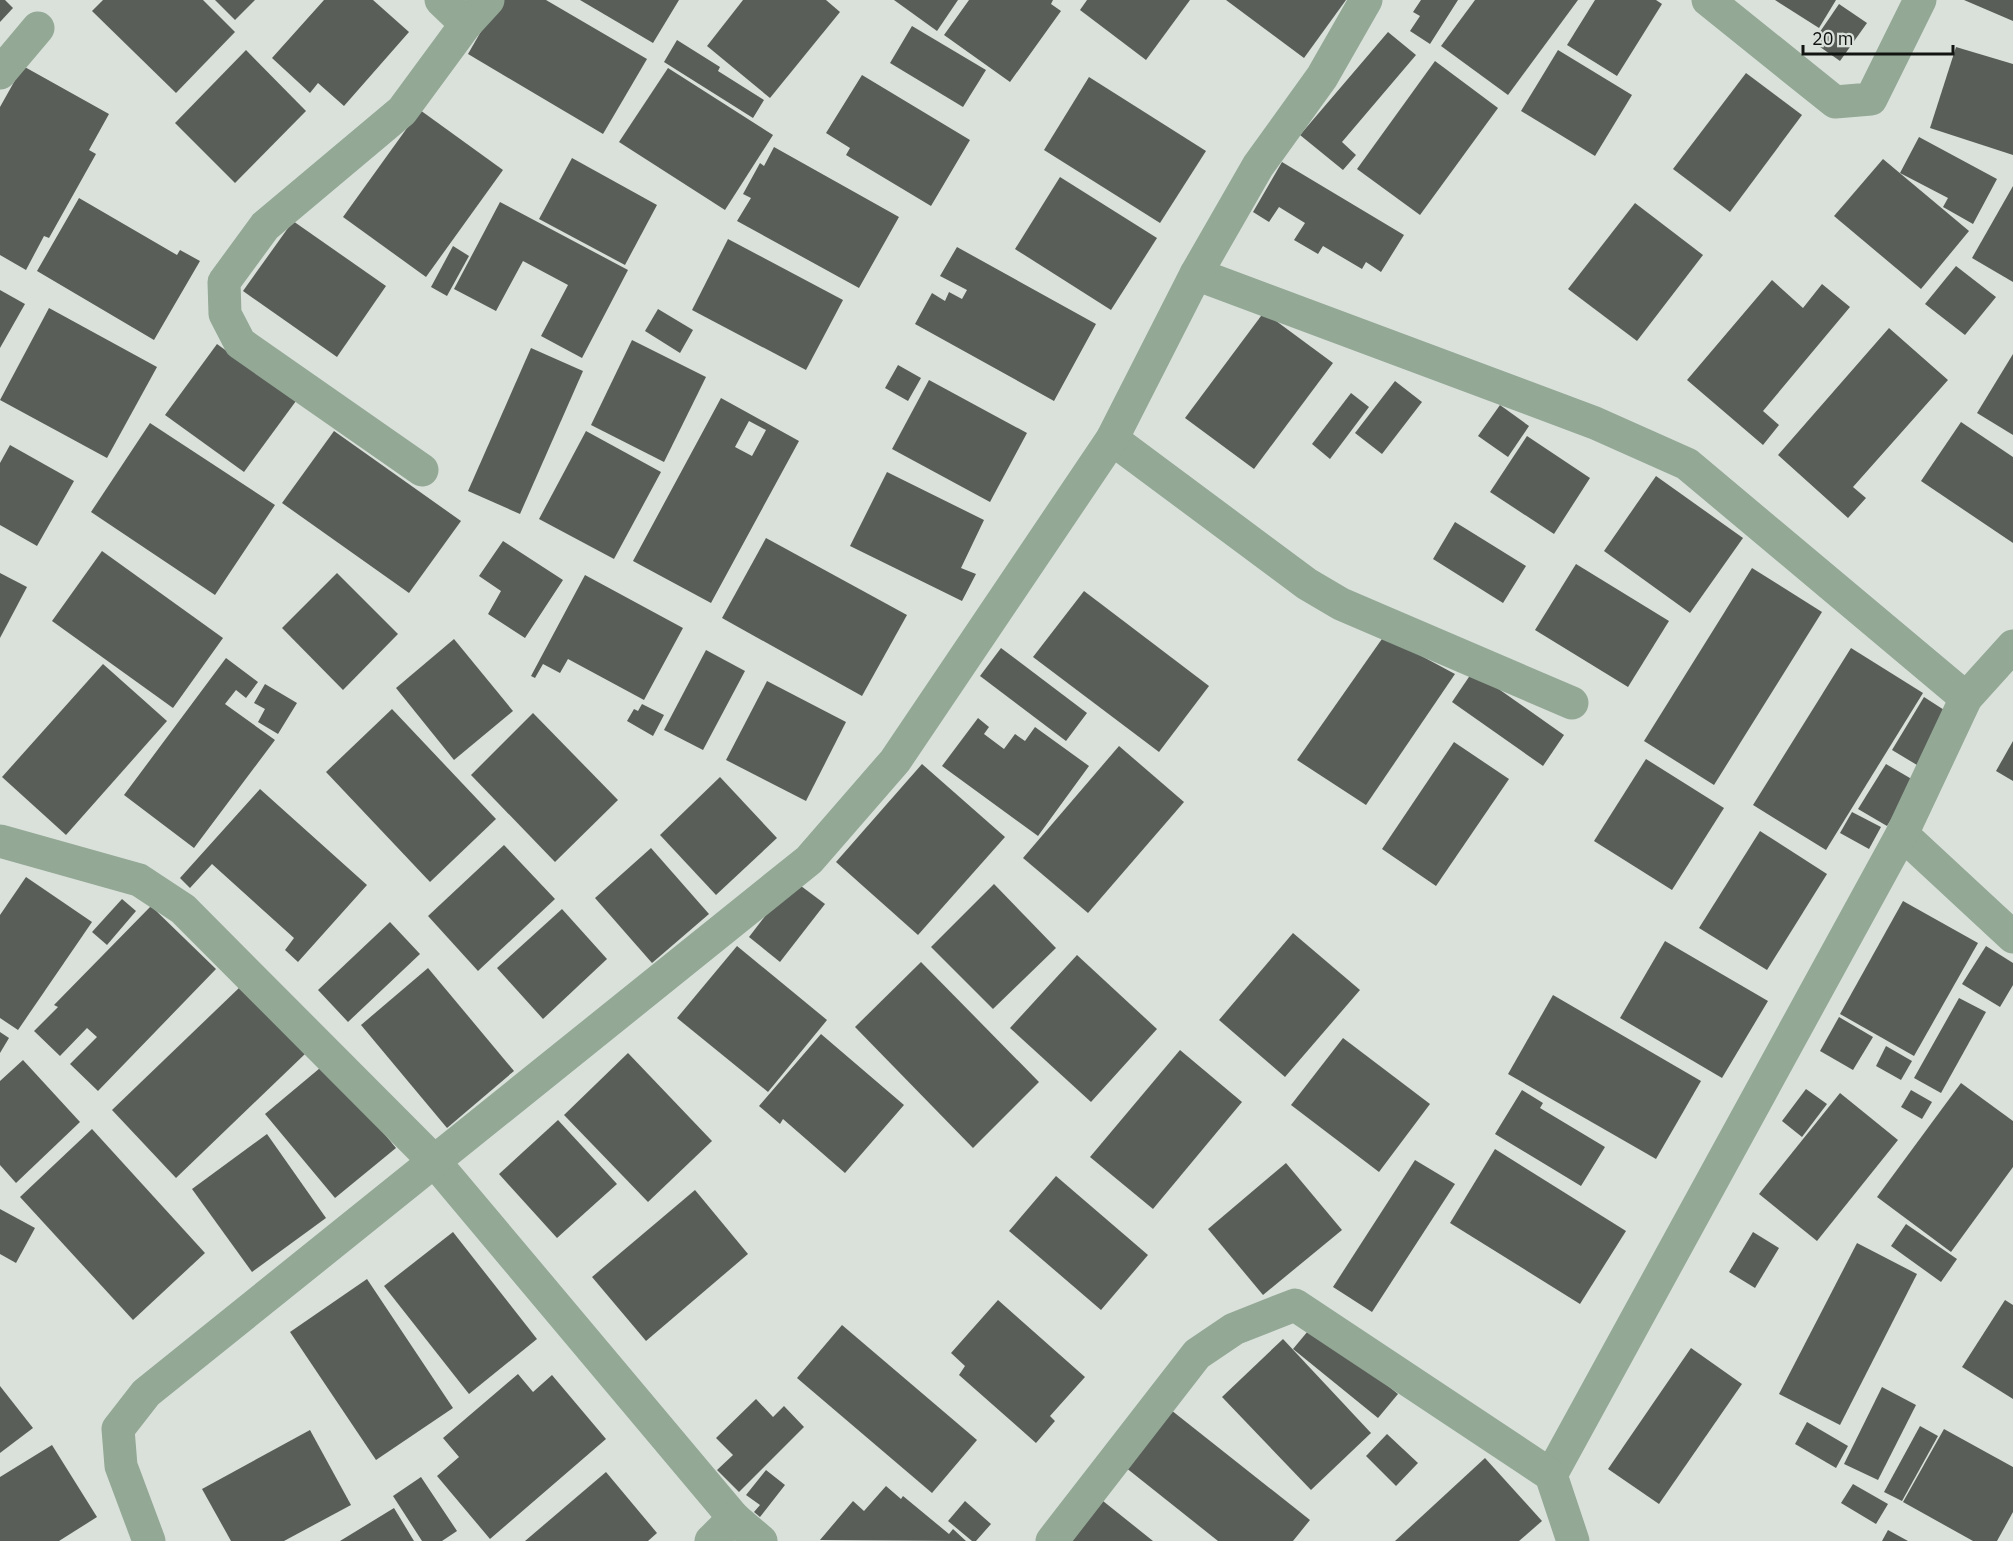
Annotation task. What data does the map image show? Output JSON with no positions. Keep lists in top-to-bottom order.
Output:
{
  "scale_bar": "20 m"
}
